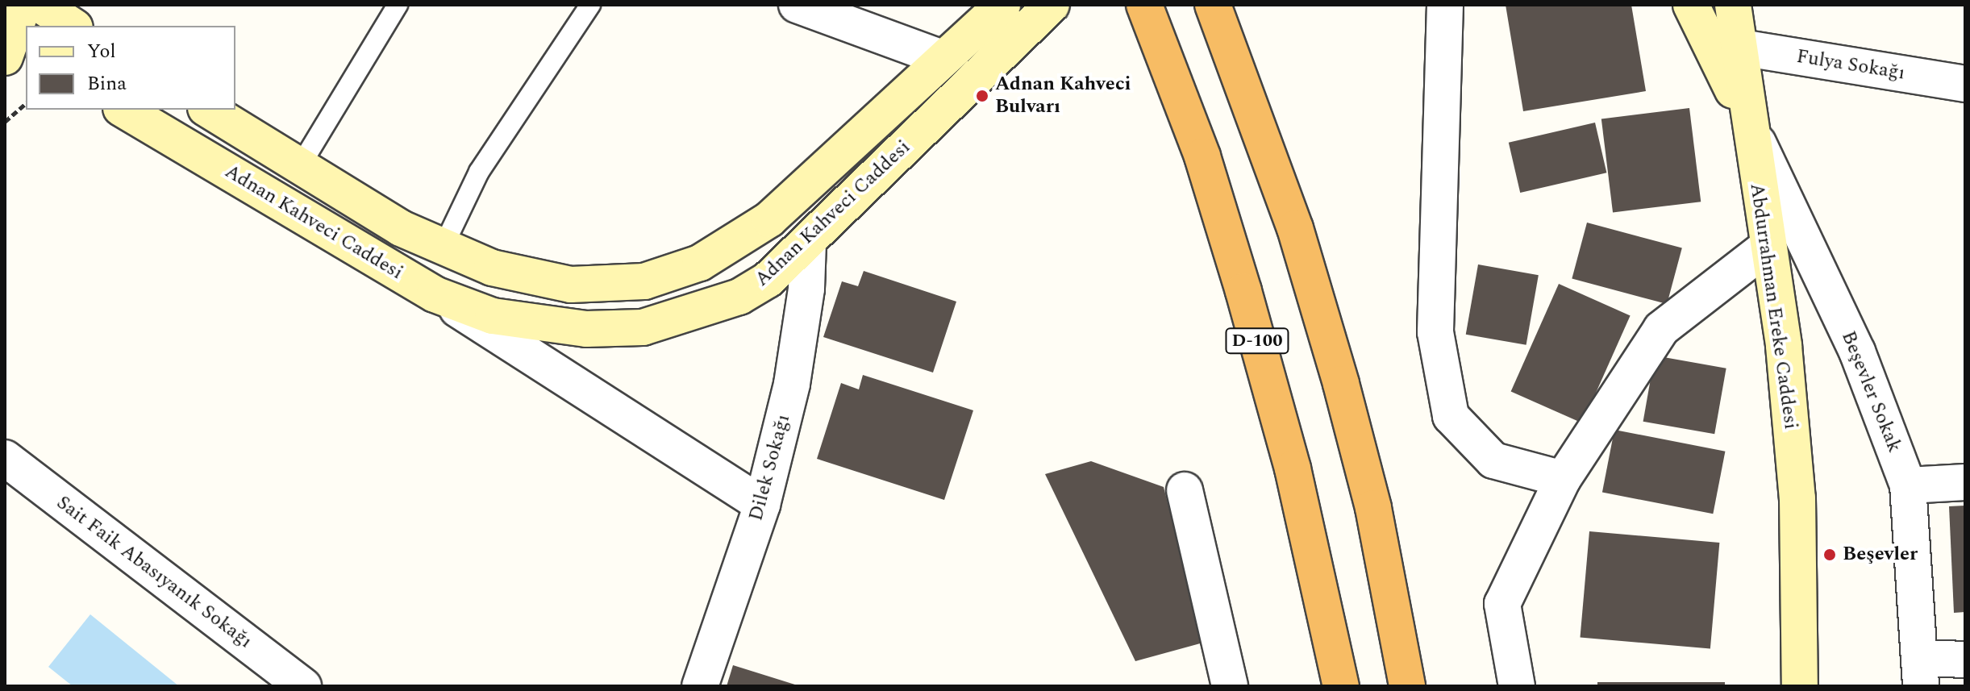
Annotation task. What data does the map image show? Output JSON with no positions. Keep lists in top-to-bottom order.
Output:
{
  "streets": {
    "highway": ["D-100"],
    "main road": ["Adnan Kahveci Caddesi", "Abdurrahman Ereke Caddesi"],
    "street": [
      "Fulya Sokağı",
      "Beşevler Sokak",
      "Dilek Sokağı",
      "Sait Faik Abasıyanık Sokağı"
    ]
  },
  "crossings": [
    ["Fulya Sokağı", "Abdurrahman Ereke Caddesi"],
    ["Adnan Kahveci Caddesi", "Dilek Sokağı"],
    ["Abdurrahman Ereke Caddesi", "Beşevler Sokak"]
  ],
  "places": ["Adnan Kahveci Bulvarı", "Beşevler"],
  "legend": ["Yol", "Bina"]
}
